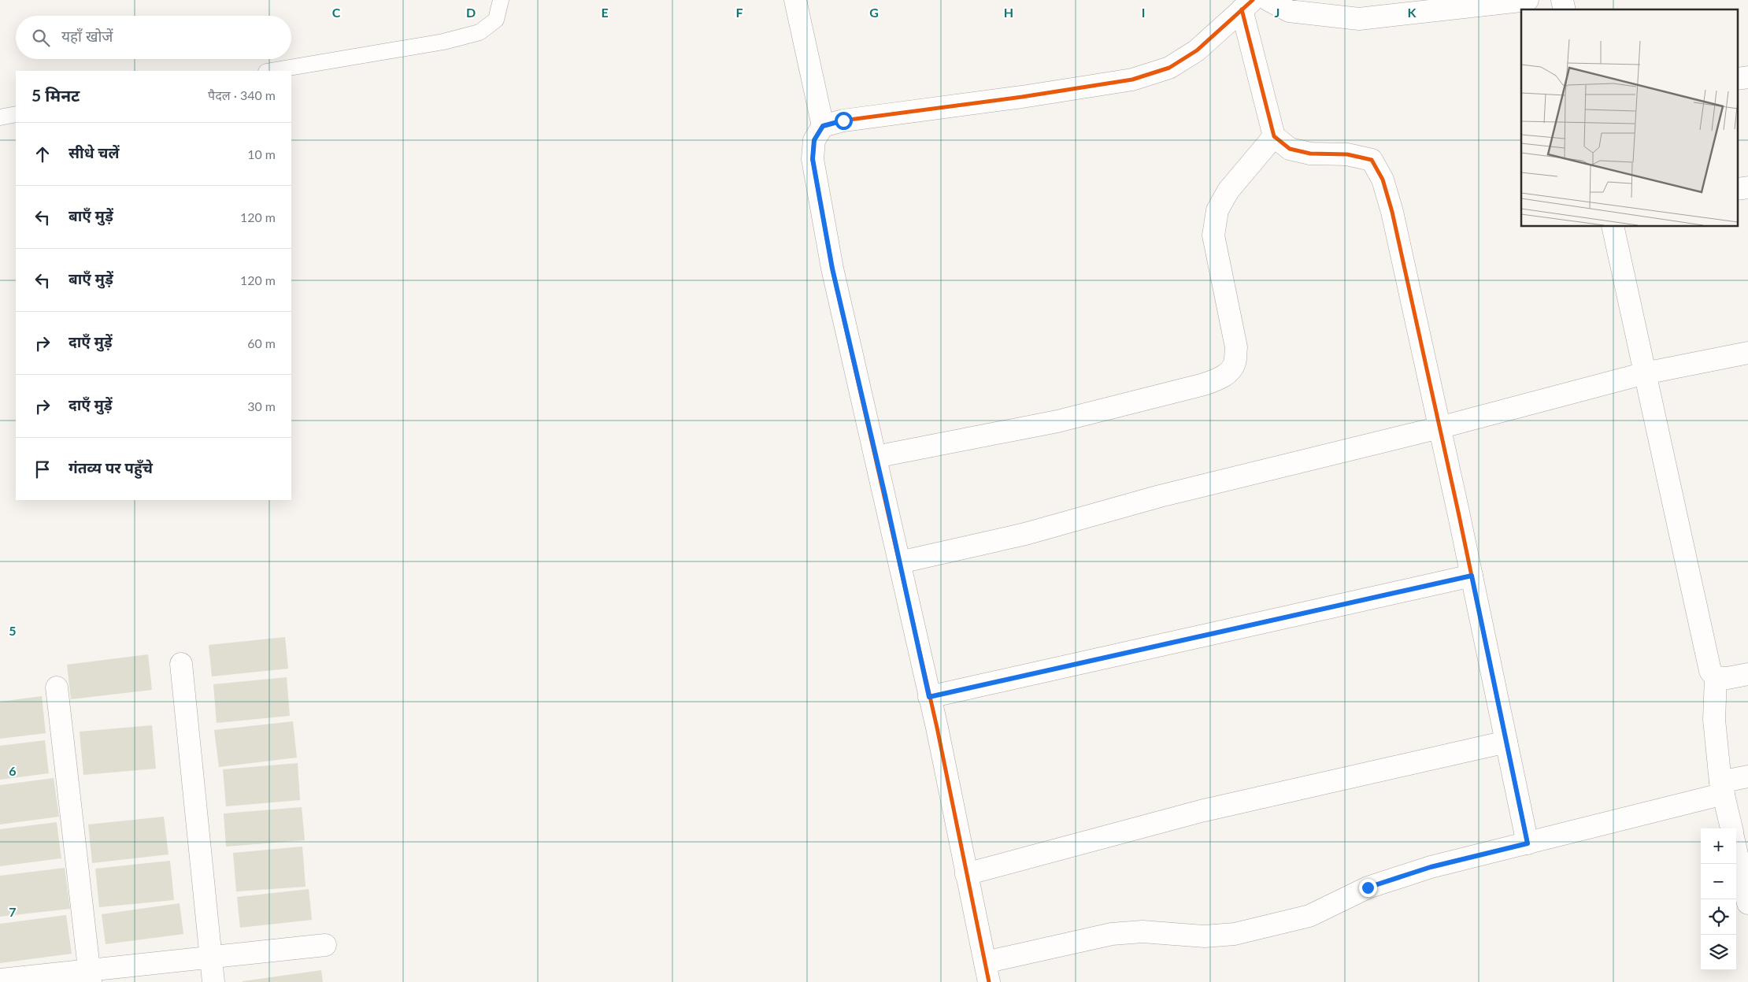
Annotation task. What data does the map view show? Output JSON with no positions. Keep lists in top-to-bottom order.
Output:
{
  "page": {
    "search": "यहाँ खोजें",
    "heading": ["5 मिनट", "पैदल · 340 m"],
    "list": [
      ["सीधे चलें", "10 m"],
      ["बाएँ मुड़ें", "120 m"],
      ["बाएँ मुड़ें", "120 m"],
      ["दाएँ मुड़ें", "60 m"],
      ["दाएँ मुड़ें", "30 m"],
      "गंतव्य पर पहुँचे"
    ],
    "map_buttons": ["+", "−"]
  },
  "grid": {
    "columns": [
      "C",
      "D",
      "E",
      "F",
      "G",
      "H",
      "I",
      "J",
      "K"
    ],
    "rows": ["5", "6", "7"]
  }
}
